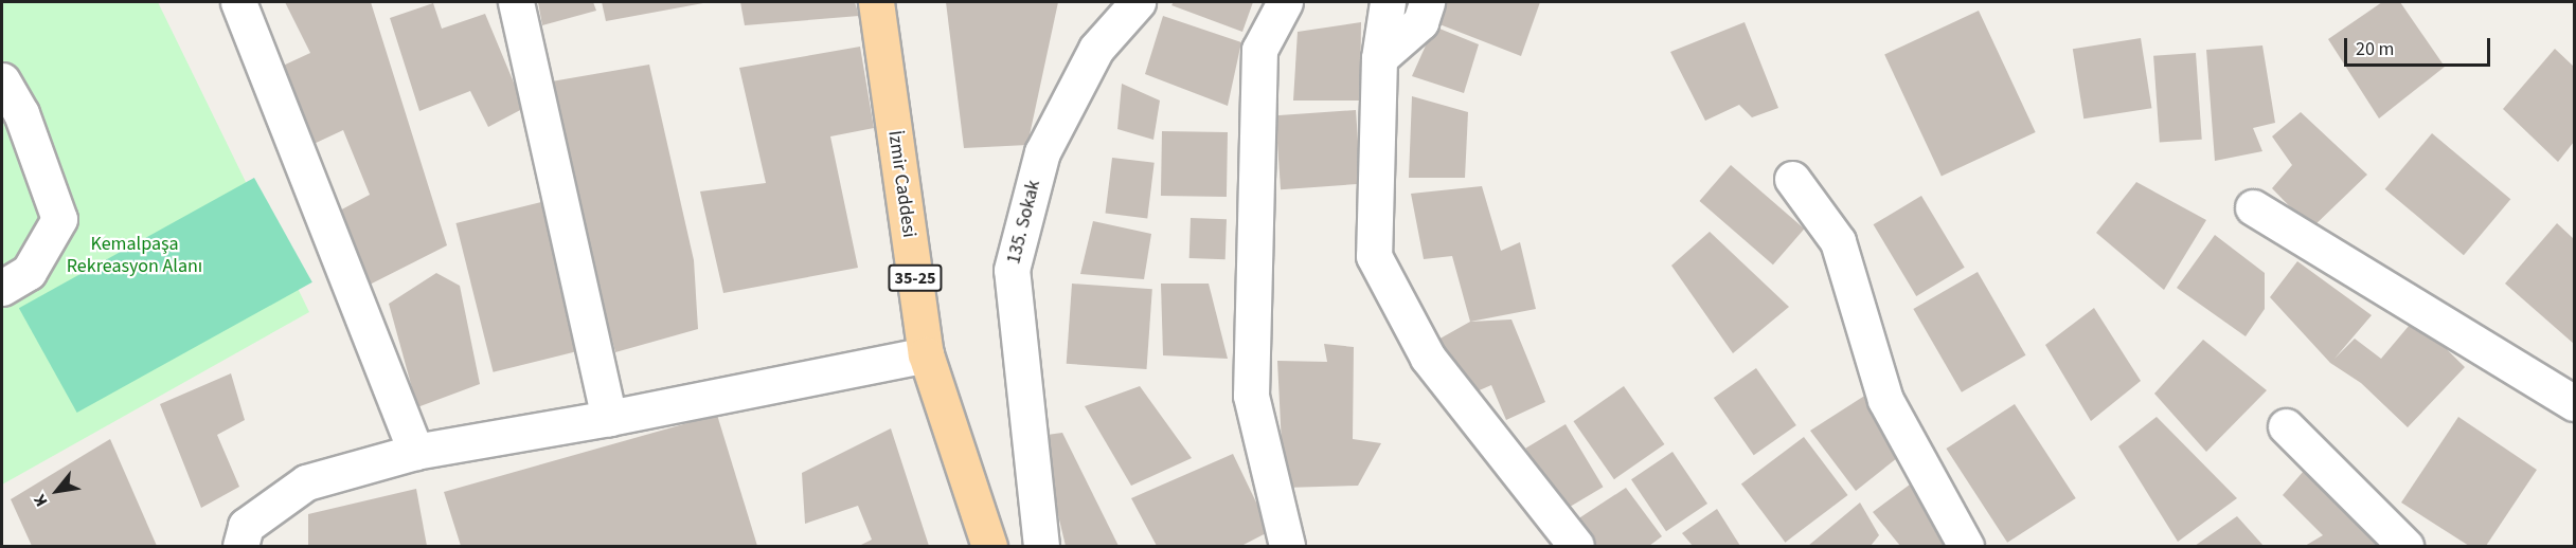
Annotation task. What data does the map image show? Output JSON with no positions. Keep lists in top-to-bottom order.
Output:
{
  "streets": {
    "main road": ["İzmir Caddesi", "35-25"],
    "street": ["135. Sokak"]
  },
  "parks": ["Kemalpaşa Rekreasyon Alanı"],
  "scale_bar": "20 m",
  "north": "bottom left"
}
